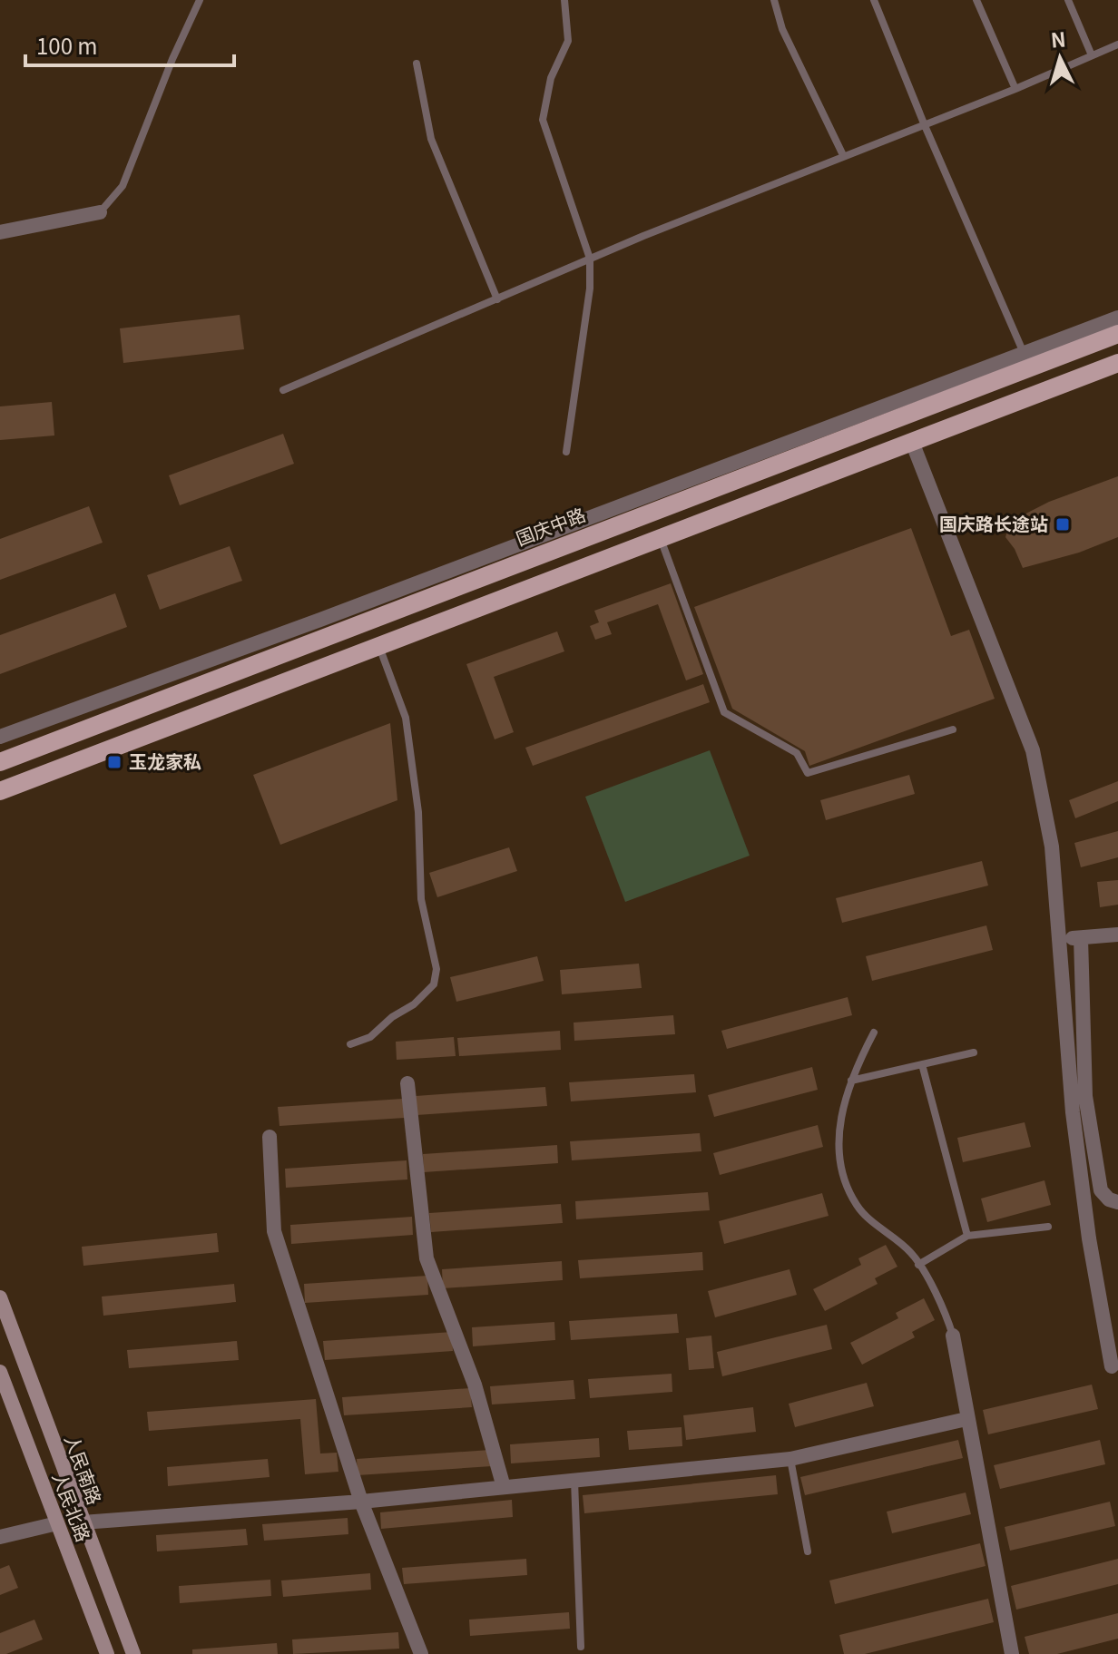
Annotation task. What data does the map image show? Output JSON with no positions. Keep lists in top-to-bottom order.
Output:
{
  "streets": {
    "main road": ["国庆中路", "人民南路", "人民北路"]
  },
  "places": {
    "transit": ["国庆路长途站", "玉龙家私"]
  },
  "scale_bar": "100 m",
  "north": "top"
}
